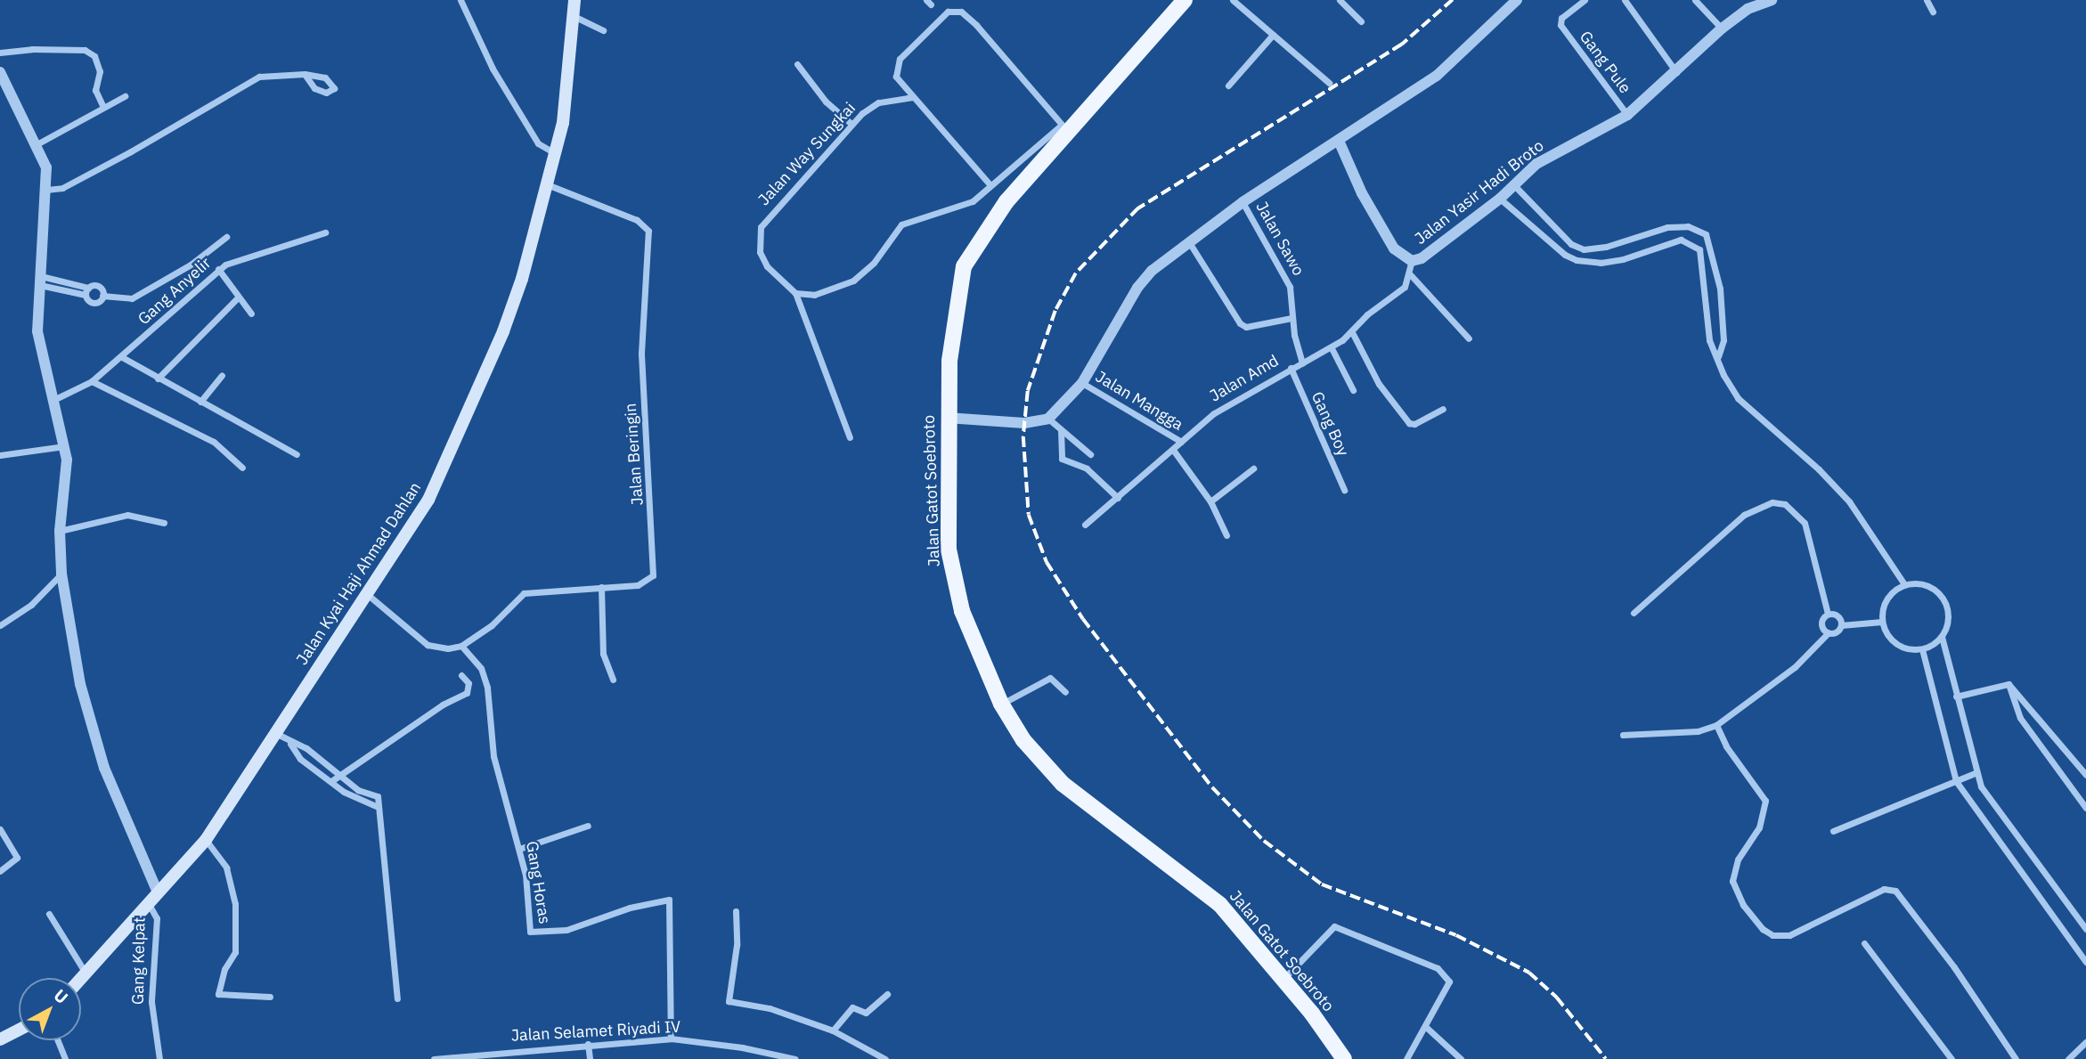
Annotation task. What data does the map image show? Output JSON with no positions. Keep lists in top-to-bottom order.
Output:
{
  "streets": {
    "main road": ["Jalan Gatot Soebroto", "Jalan Kyai Haji Ahmad Dahlan"],
    "street": [
      "Gang Pule",
      "Jalan Way Sungkai",
      "Jalan Yasir Hadi Broto",
      "Jalan Sawo",
      "Gang Anyelir",
      "Jalan Amd",
      "Jalan Mangga",
      "Gang Boy",
      "Jalan Beringin",
      "Gang Horas",
      "Gang Kelpat",
      "Jalan Selamet Riyadi IV"
    ]
  },
  "crossings": [
    ["Gang Pule", "Jalan Yasir Hadi Broto"],
    ["Jalan Sawo", "Jalan Amd"],
    ["Jalan Amd", "Jalan Mangga"],
    ["Jalan Amd", "Gang Boy"],
    ["Jalan Beringin", "Jalan Kyai Haji Ahmad Dahlan"],
    ["Jalan Beringin", "Gang Horas"],
    ["Jalan Kyai Haji Ahmad Dahlan", "Gang Kelpat"],
    ["Gang Horas", "Jalan Selamet Riyadi IV"]
  ],
  "north": "top right"
}
